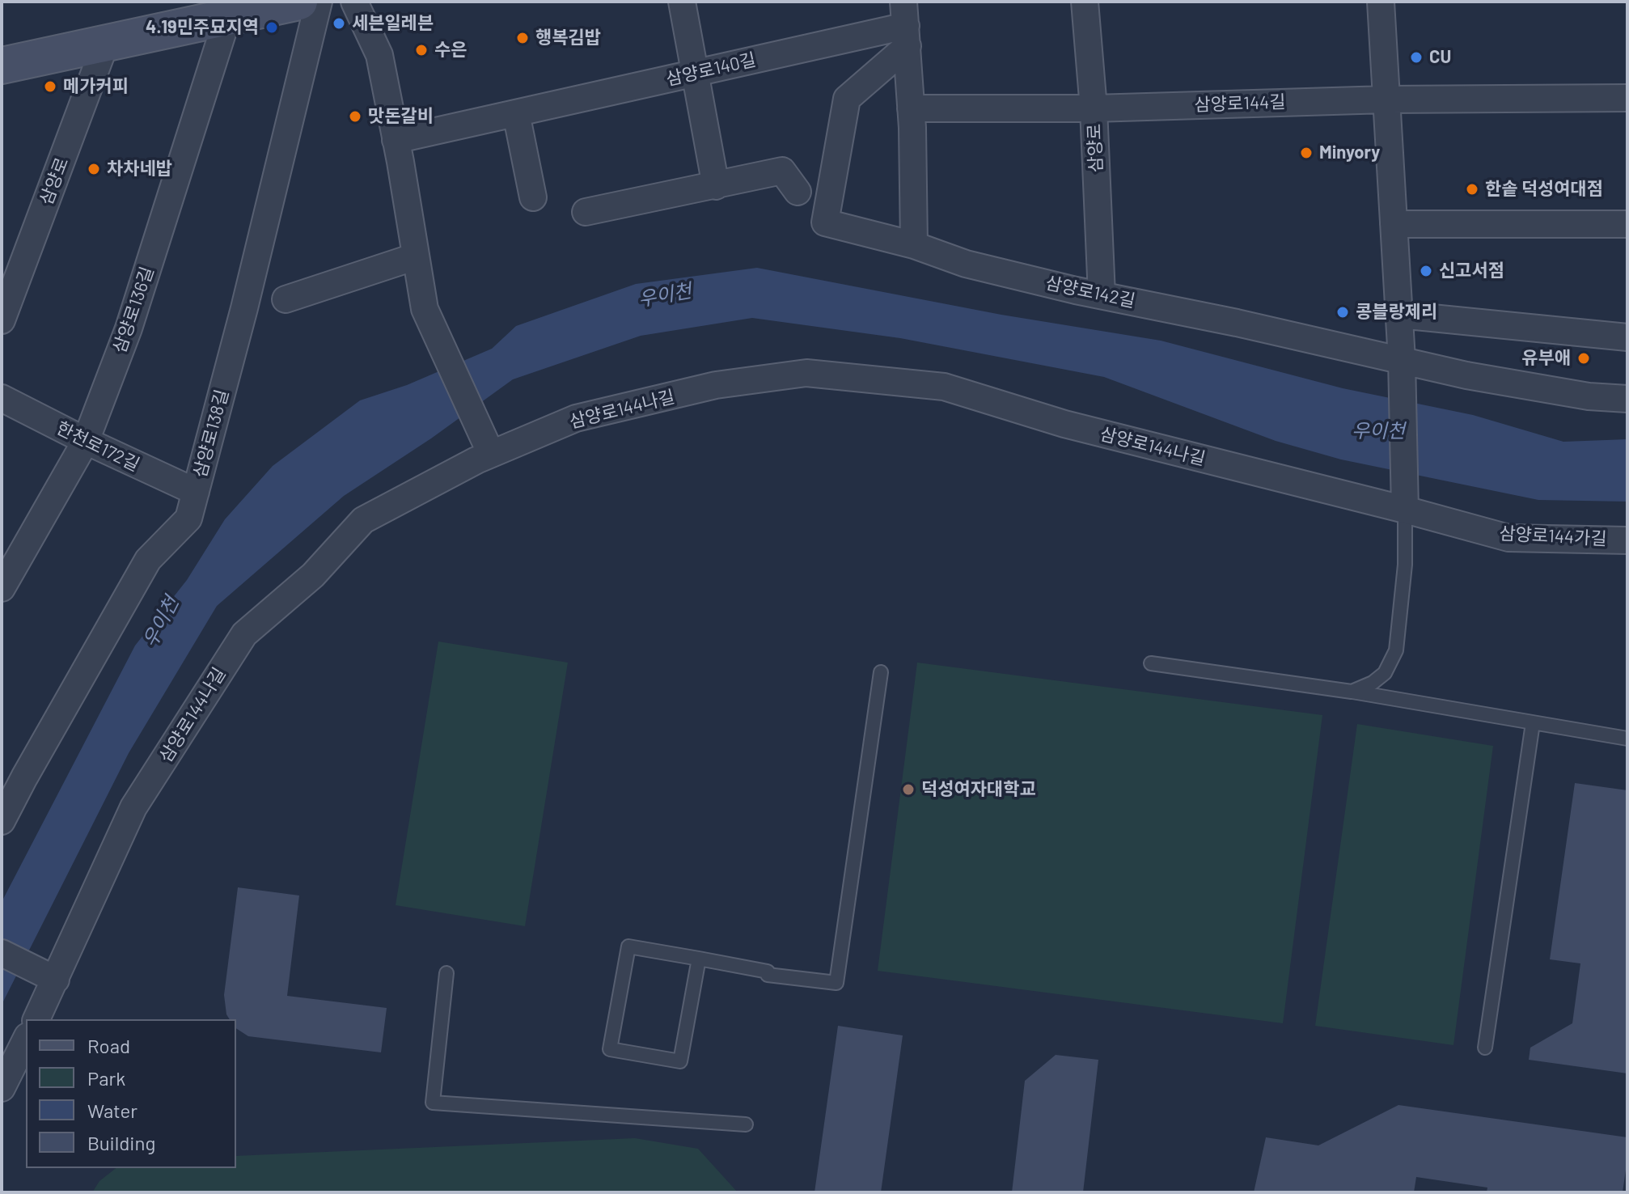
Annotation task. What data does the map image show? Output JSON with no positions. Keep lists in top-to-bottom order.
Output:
{
  "streets": {
    "street": [
      "삼양로140길",
      "삼양로144길",
      "삼양로",
      "삼양로142길",
      "삼양로136길",
      "삼양로144나길",
      "삼양로138길",
      "한천로172길",
      "삼양로144가길"
    ]
  },
  "crossings": [
    ["삼양로140길", "삼양로142길"],
    ["삼양로144길", "삼양로"],
    ["삼양로", "삼양로142길"],
    ["삼양로136길", "한천로172길"],
    ["삼양로144나길", "삼양로144가길"],
    ["삼양로138길", "한천로172길"]
  ],
  "water": ["우이천"],
  "places": [
    "세븐일레븐",
    "4.19민주묘지역",
    "행복김밥",
    "수은",
    "CU",
    "메가커피",
    "맛돈갈비",
    "Minyory",
    "차차네밥",
    "한솥 덕성여대점",
    "신고서점",
    "콩블랑제리",
    "유부애",
    "덕성여자대학교"
  ],
  "legend": [
    "Road",
    "Park",
    "Water",
    "Building"
  ]
}
